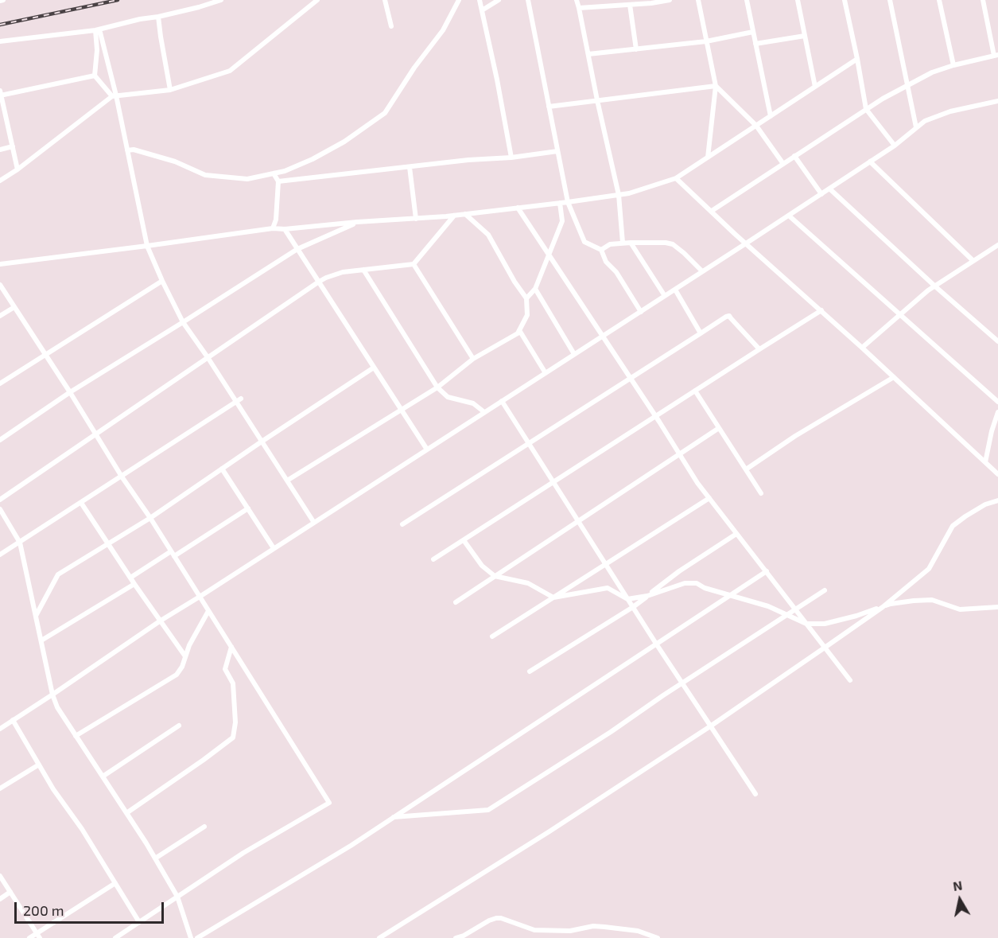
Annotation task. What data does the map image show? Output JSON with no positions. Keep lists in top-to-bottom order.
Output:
{
  "scale_bar": "200 m",
  "north": "top"
}
